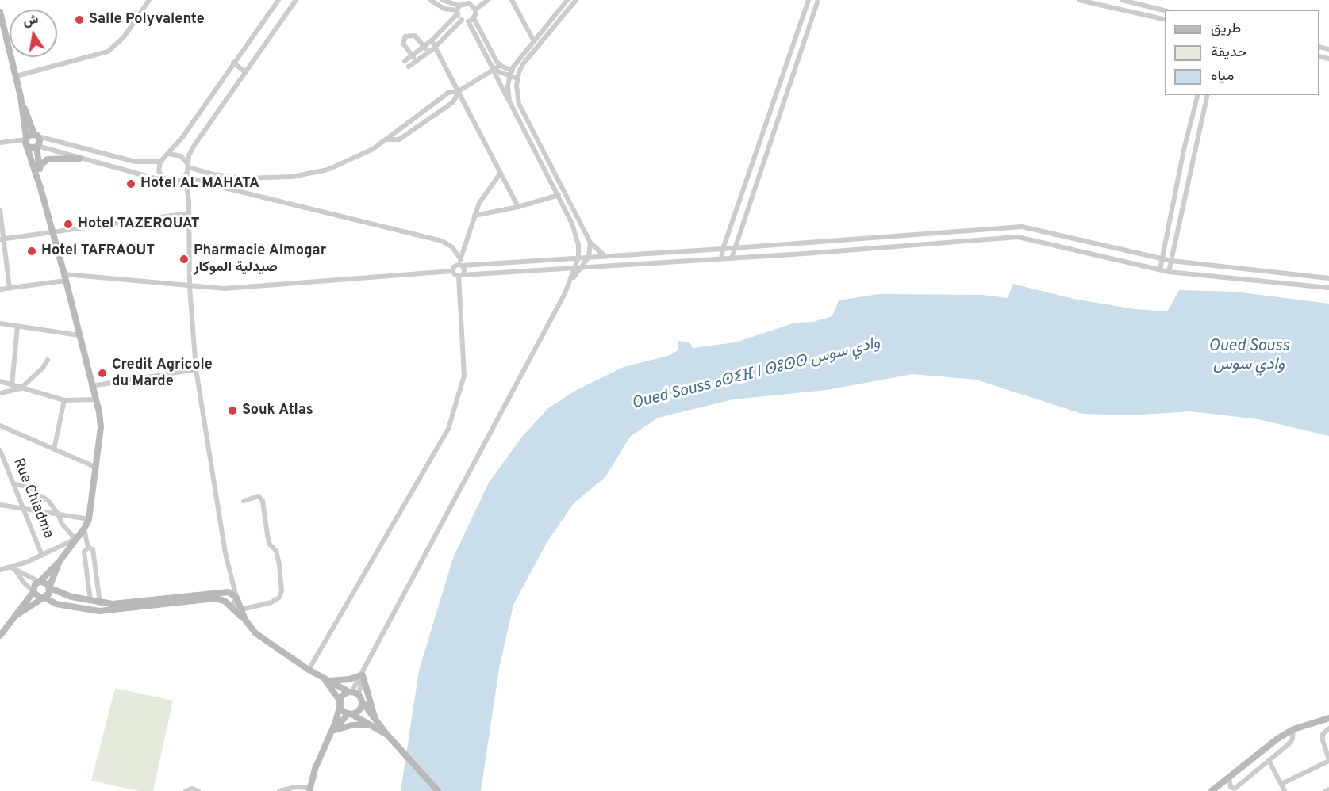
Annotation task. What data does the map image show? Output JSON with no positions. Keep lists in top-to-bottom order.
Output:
{
  "streets": {
    "street": ["Rue Chiadma"]
  },
  "water": ["Oued Souss وادي سوس", "Oued Souss ⴰⵙⵉⴼ ⵏ ⵙⵓⵙⵙ وادي سوس"],
  "places": [
    "Salle Polyvalente",
    "Hotel AL MAHATA",
    "Hotel TAZEROUAT",
    "Hotel TAFRAOUT",
    "Pharmacie Almogar صيدلية الموكار",
    "Credit Agricole du Marde",
    "Souk Atlas"
  ],
  "legend": ["طريق", "حديقة", "مياه"],
  "north": "top"
}
